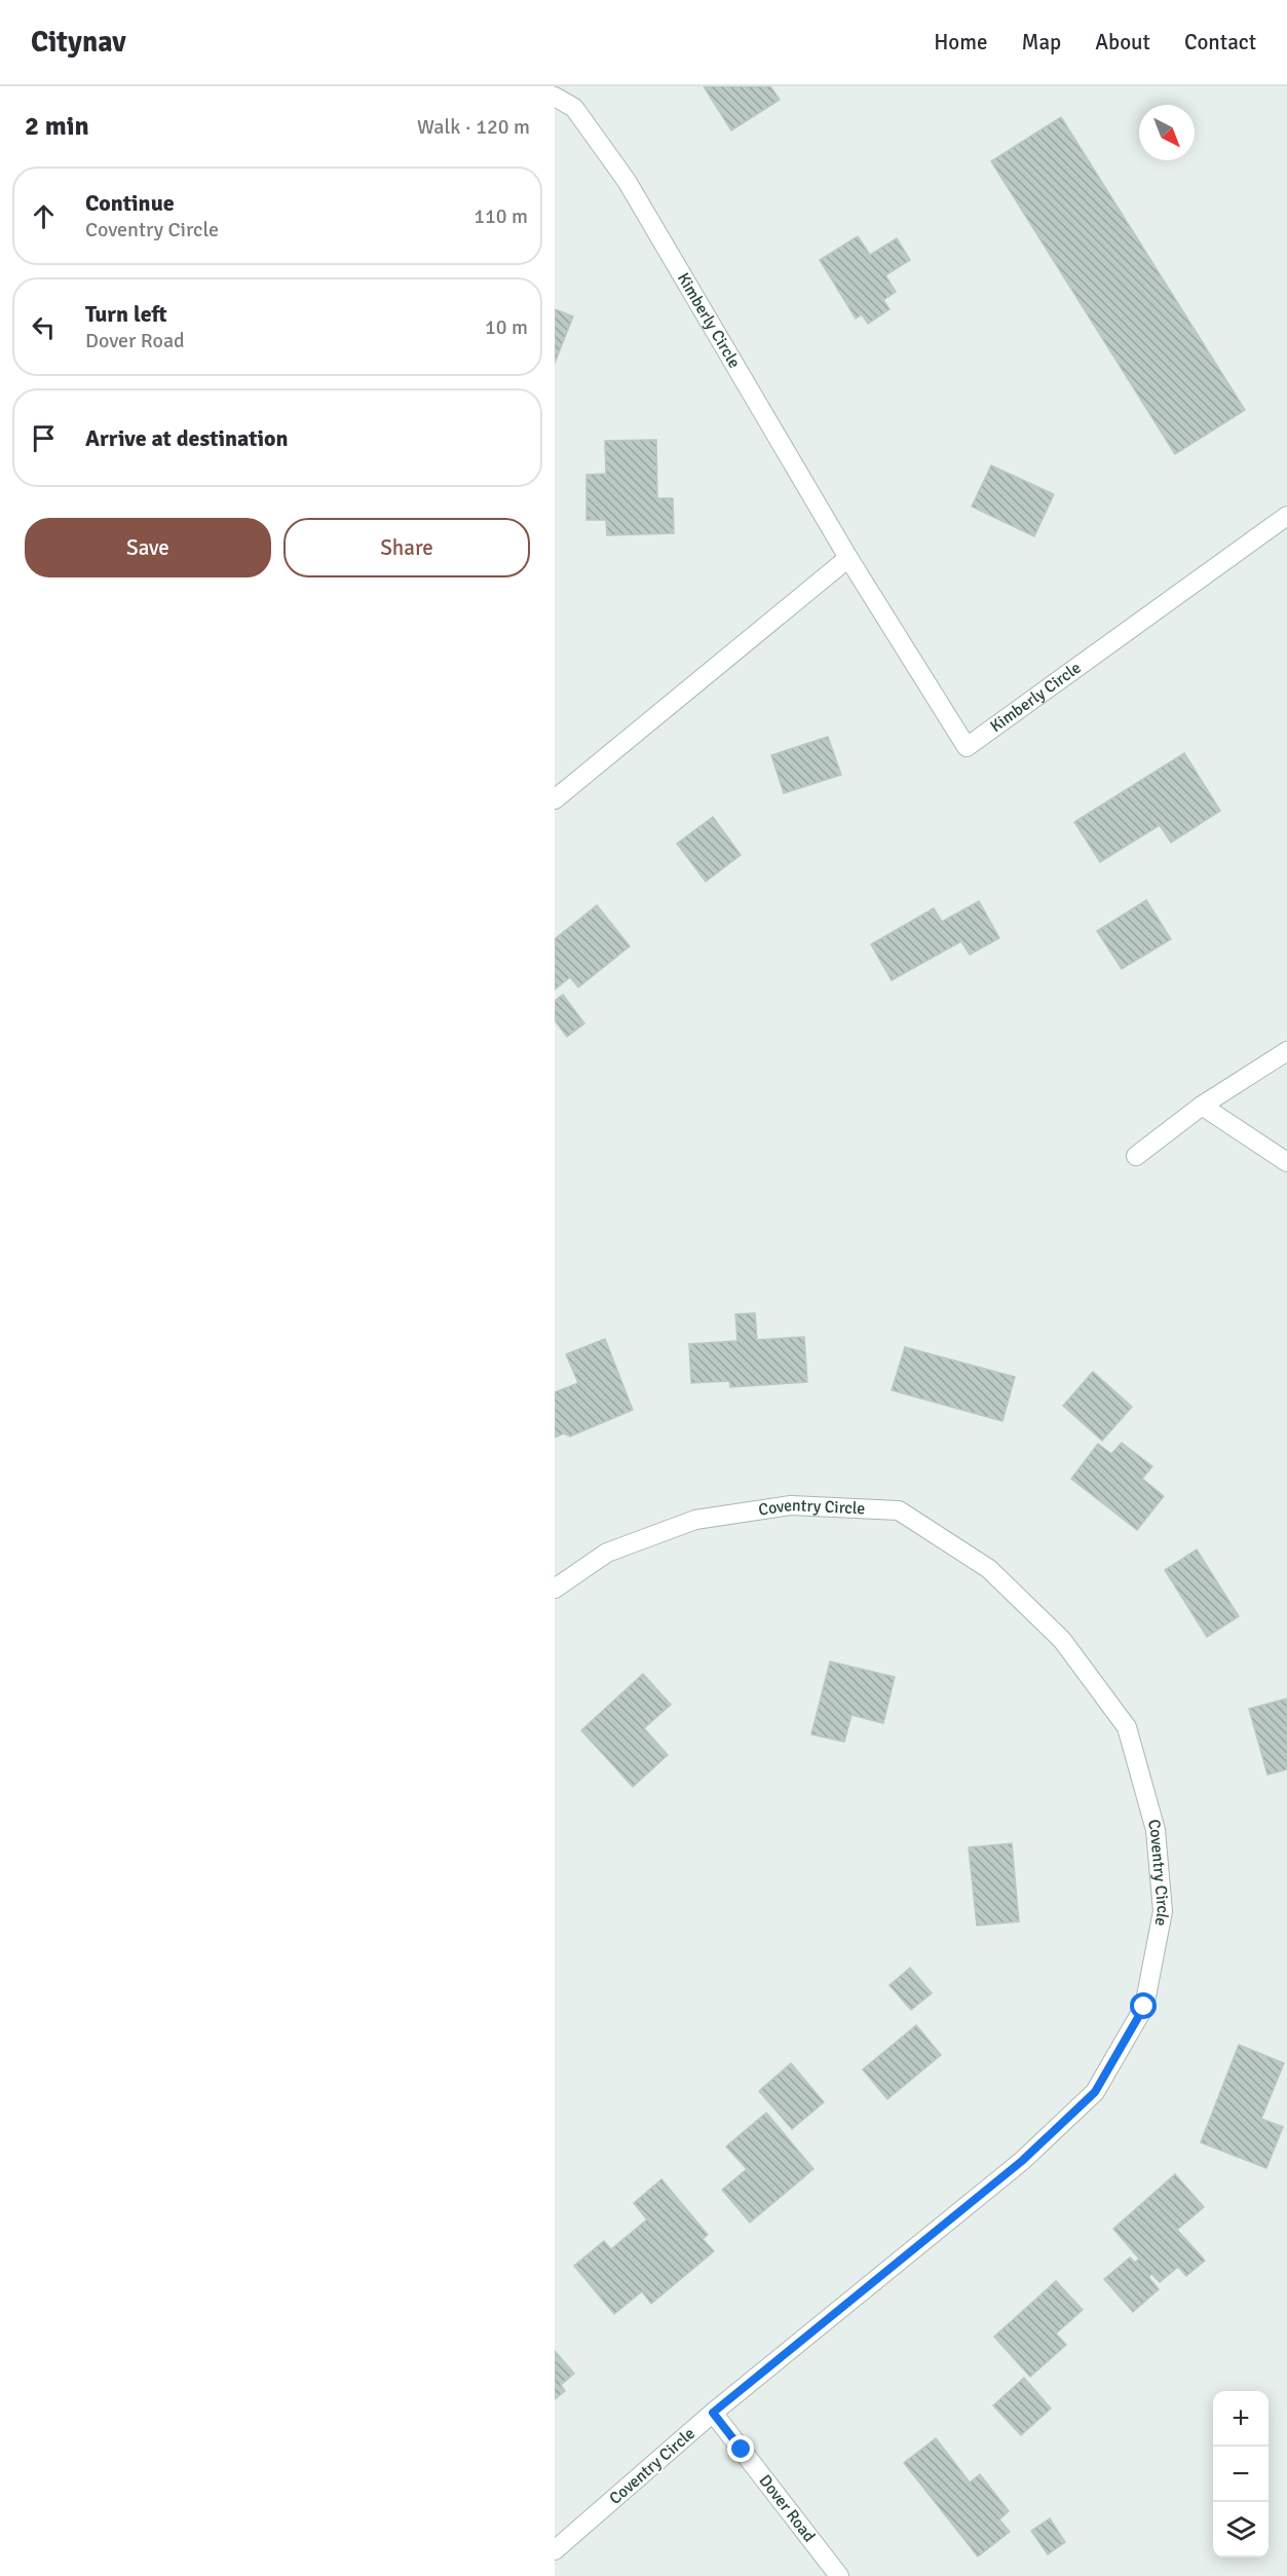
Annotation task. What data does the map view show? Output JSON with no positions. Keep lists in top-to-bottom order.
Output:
{
  "streets": {
    "street": ["Kimberly Circle", "Coventry Circle", "Dover Road"]
  },
  "crossings": [
    ["Coventry Circle", "Dover Road"]
  ],
  "north": "bottom right",
  "page": {
    "header": "Citynav",
    "nav": [
      "Home",
      "Map",
      "About",
      "Contact"
    ],
    "heading": ["2 min", "Walk · 120 m"],
    "list": [
      ["Continue", "Coventry Circle", "110 m"],
      ["Turn left", "Dover Road", "10 m"],
      "Arrive at destination"
    ],
    "buttons": ["Save", "Share"],
    "map_buttons": ["+", "−"]
  }
}
